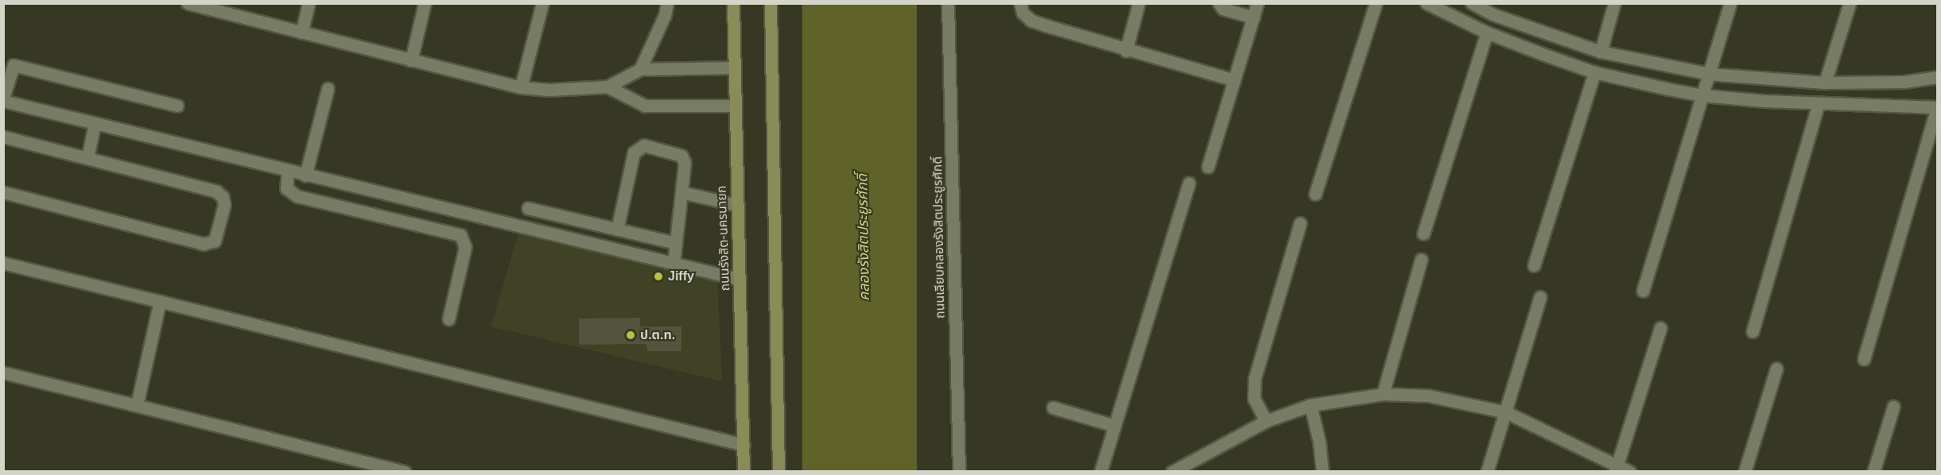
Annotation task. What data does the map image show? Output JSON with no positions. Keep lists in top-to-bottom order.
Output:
{
  "streets": {
    "main road": ["ถนนรังสิต-นครนายก"],
    "street": ["ถนนเลียบคลองรังสิตประยูรศักดิ์"]
  },
  "water": ["คลองรังสิตประยูรศักดิ์"],
  "places": ["Jiffy", "ป.ต.ท."]
}
